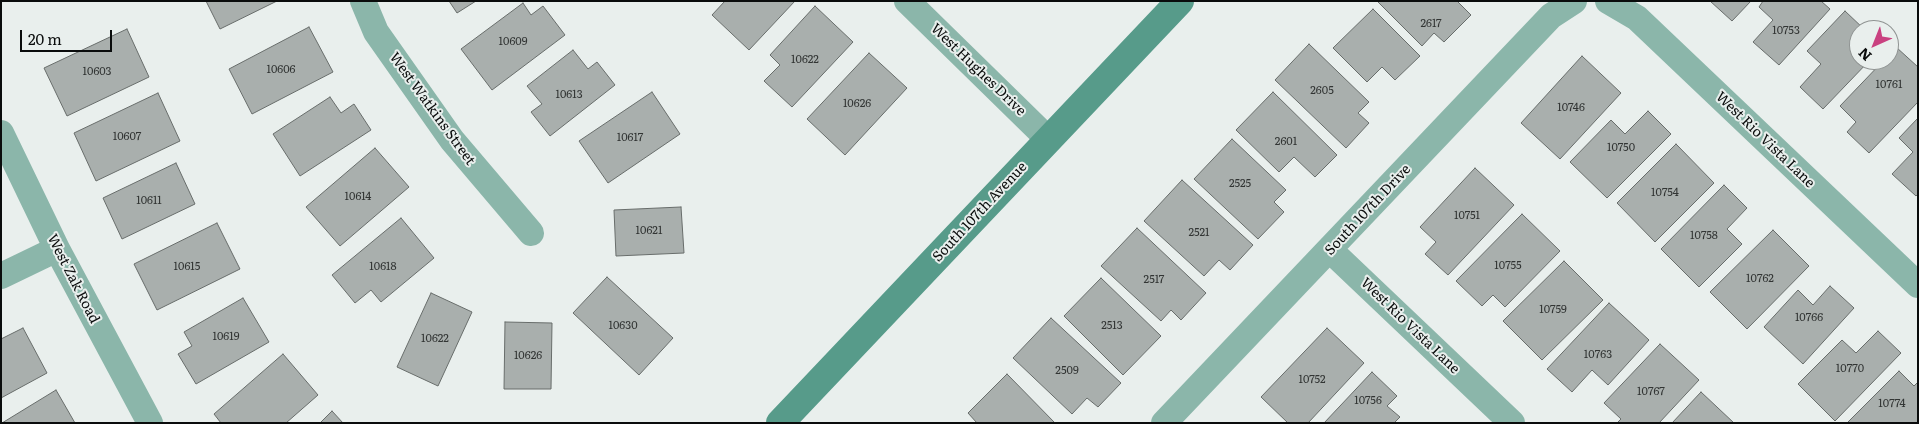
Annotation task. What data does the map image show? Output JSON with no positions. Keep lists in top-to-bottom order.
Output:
{
  "streets": {
    "main road": ["South 107th Avenue"],
    "street": [
      "West Hughes Drive",
      "West Watkins Street",
      "West Rio Vista Lane",
      "South 107th Drive",
      "West Zak Road"
    ]
  },
  "crossings": [
    ["West Hughes Drive", "South 107th Avenue"],
    ["West Rio Vista Lane", "South 107th Drive"]
  ],
  "house_numbers": [
    "2617",
    "10753",
    "10609",
    "10622",
    "10606",
    "10603",
    "10761",
    "2605",
    "10613",
    "10626",
    "10746",
    "10607",
    "10617",
    "2601",
    "10750",
    "2525",
    "10754",
    "10614",
    "10611",
    "10751",
    "10621",
    "2521",
    "10758",
    "10755",
    "10615",
    "10618",
    "10762",
    "2517",
    "10759",
    "10766",
    "10630",
    "2513",
    "10619",
    "10622",
    "10763",
    "10626",
    "10770",
    "2509",
    "10752",
    "10767",
    "10756",
    "10774"
  ],
  "scale_bar": "20 m",
  "north": "bottom left"
}
